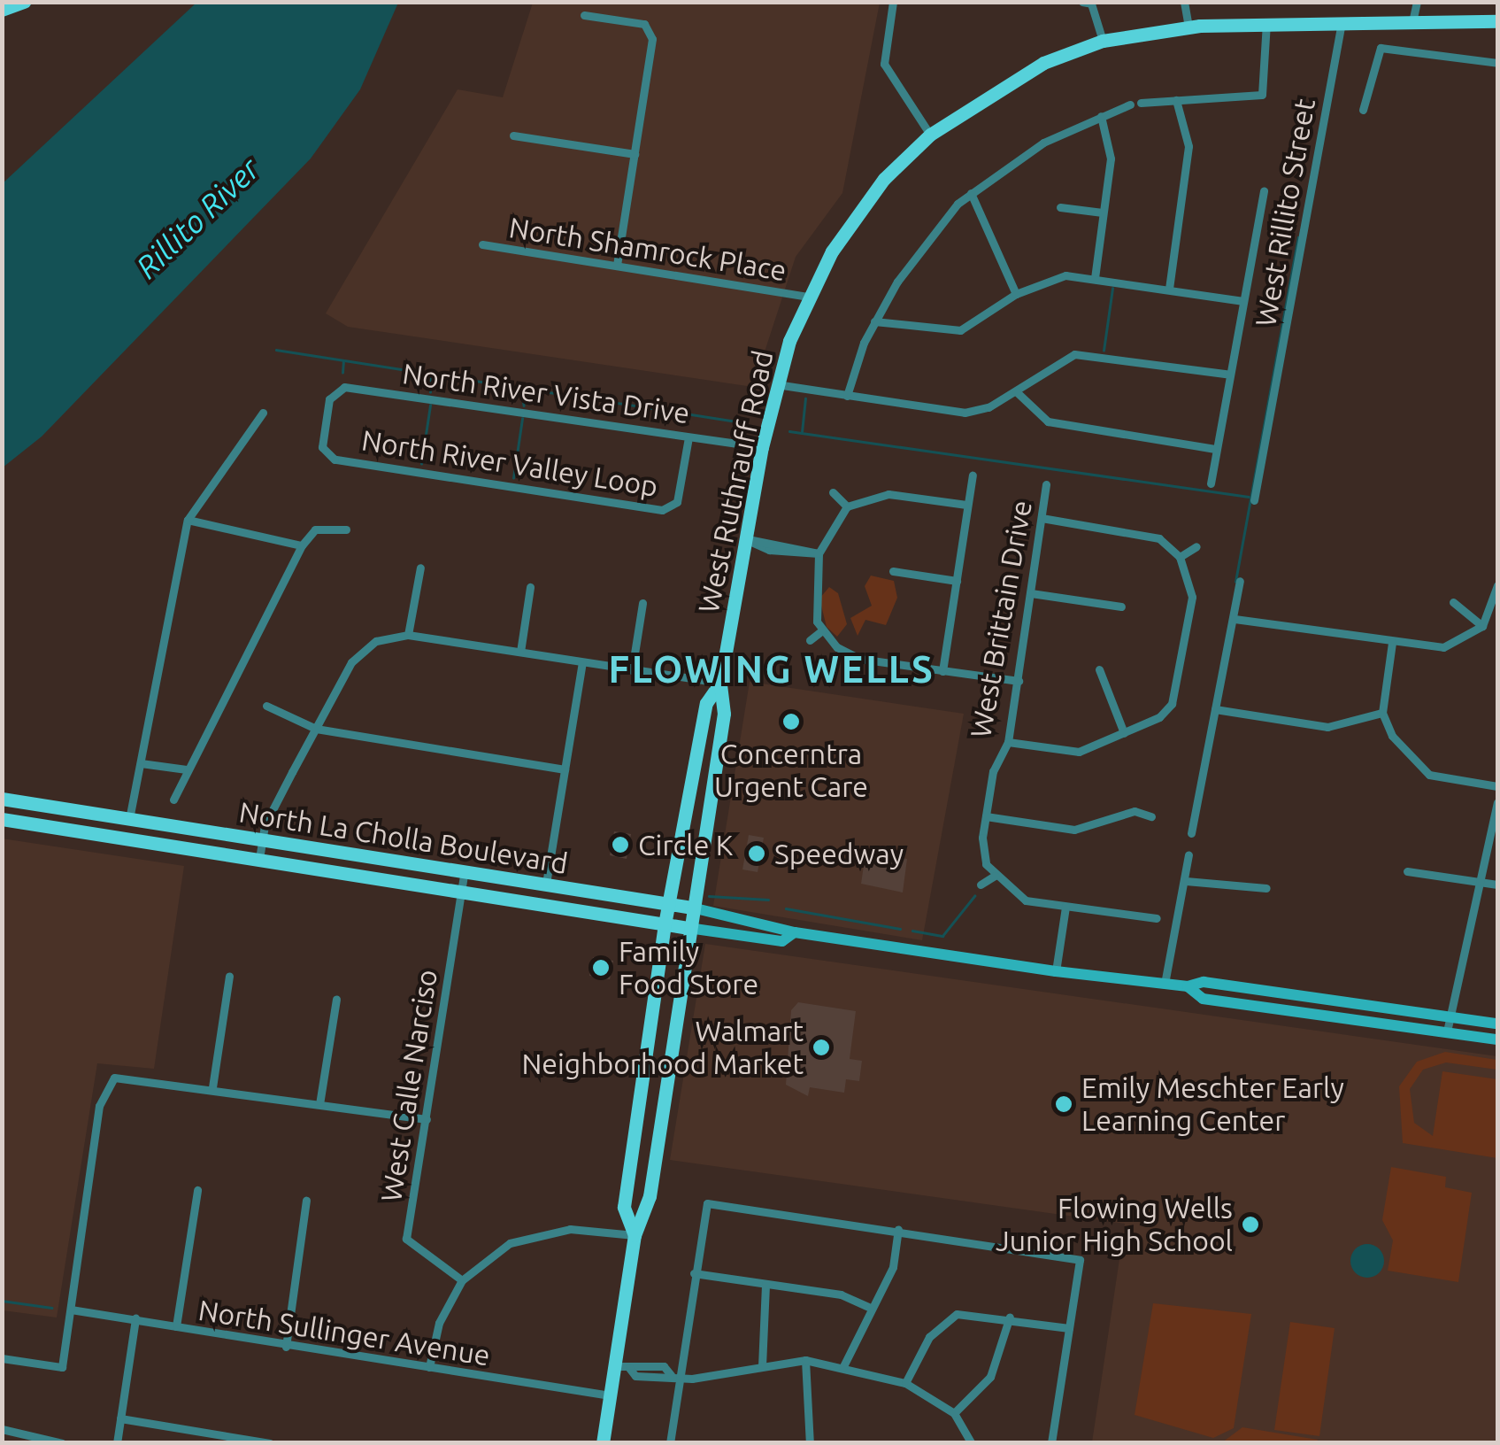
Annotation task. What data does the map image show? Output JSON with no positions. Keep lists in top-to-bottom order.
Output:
{
  "streets": {
    "main road": ["West Ruthrauff Road", "North La Cholla Boulevard"],
    "street": [
      "West Rillito Street",
      "North Shamrock Place",
      "North River Vista Drive",
      "North River Valley Loop",
      "West Brittain Drive",
      "West Calle Narciso",
      "North Sullinger Avenue"
    ]
  },
  "crossings": [
    ["West Rillito Street", "West Ruthrauff Road"],
    ["North Shamrock Place", "West Ruthrauff Road"],
    ["North River Vista Drive", "North River Valley Loop"],
    ["North River Vista Drive", "West Ruthrauff Road"],
    ["West Ruthrauff Road", "North La Cholla Boulevard"],
    ["West Ruthrauff Road", "North Sullinger Avenue"],
    ["North La Cholla Boulevard", "West Calle Narciso"]
  ],
  "districts": ["FLOWING WELLS"],
  "water": ["Rillito River"],
  "places": [
    "Concerntra Urgent Care",
    "Circle K",
    "Speedway",
    "Family Food Store",
    "Walmart Neighborhood Market",
    "Emily Meschter Early Learning Center",
    "Flowing Wells Junior High School"
  ]
}
